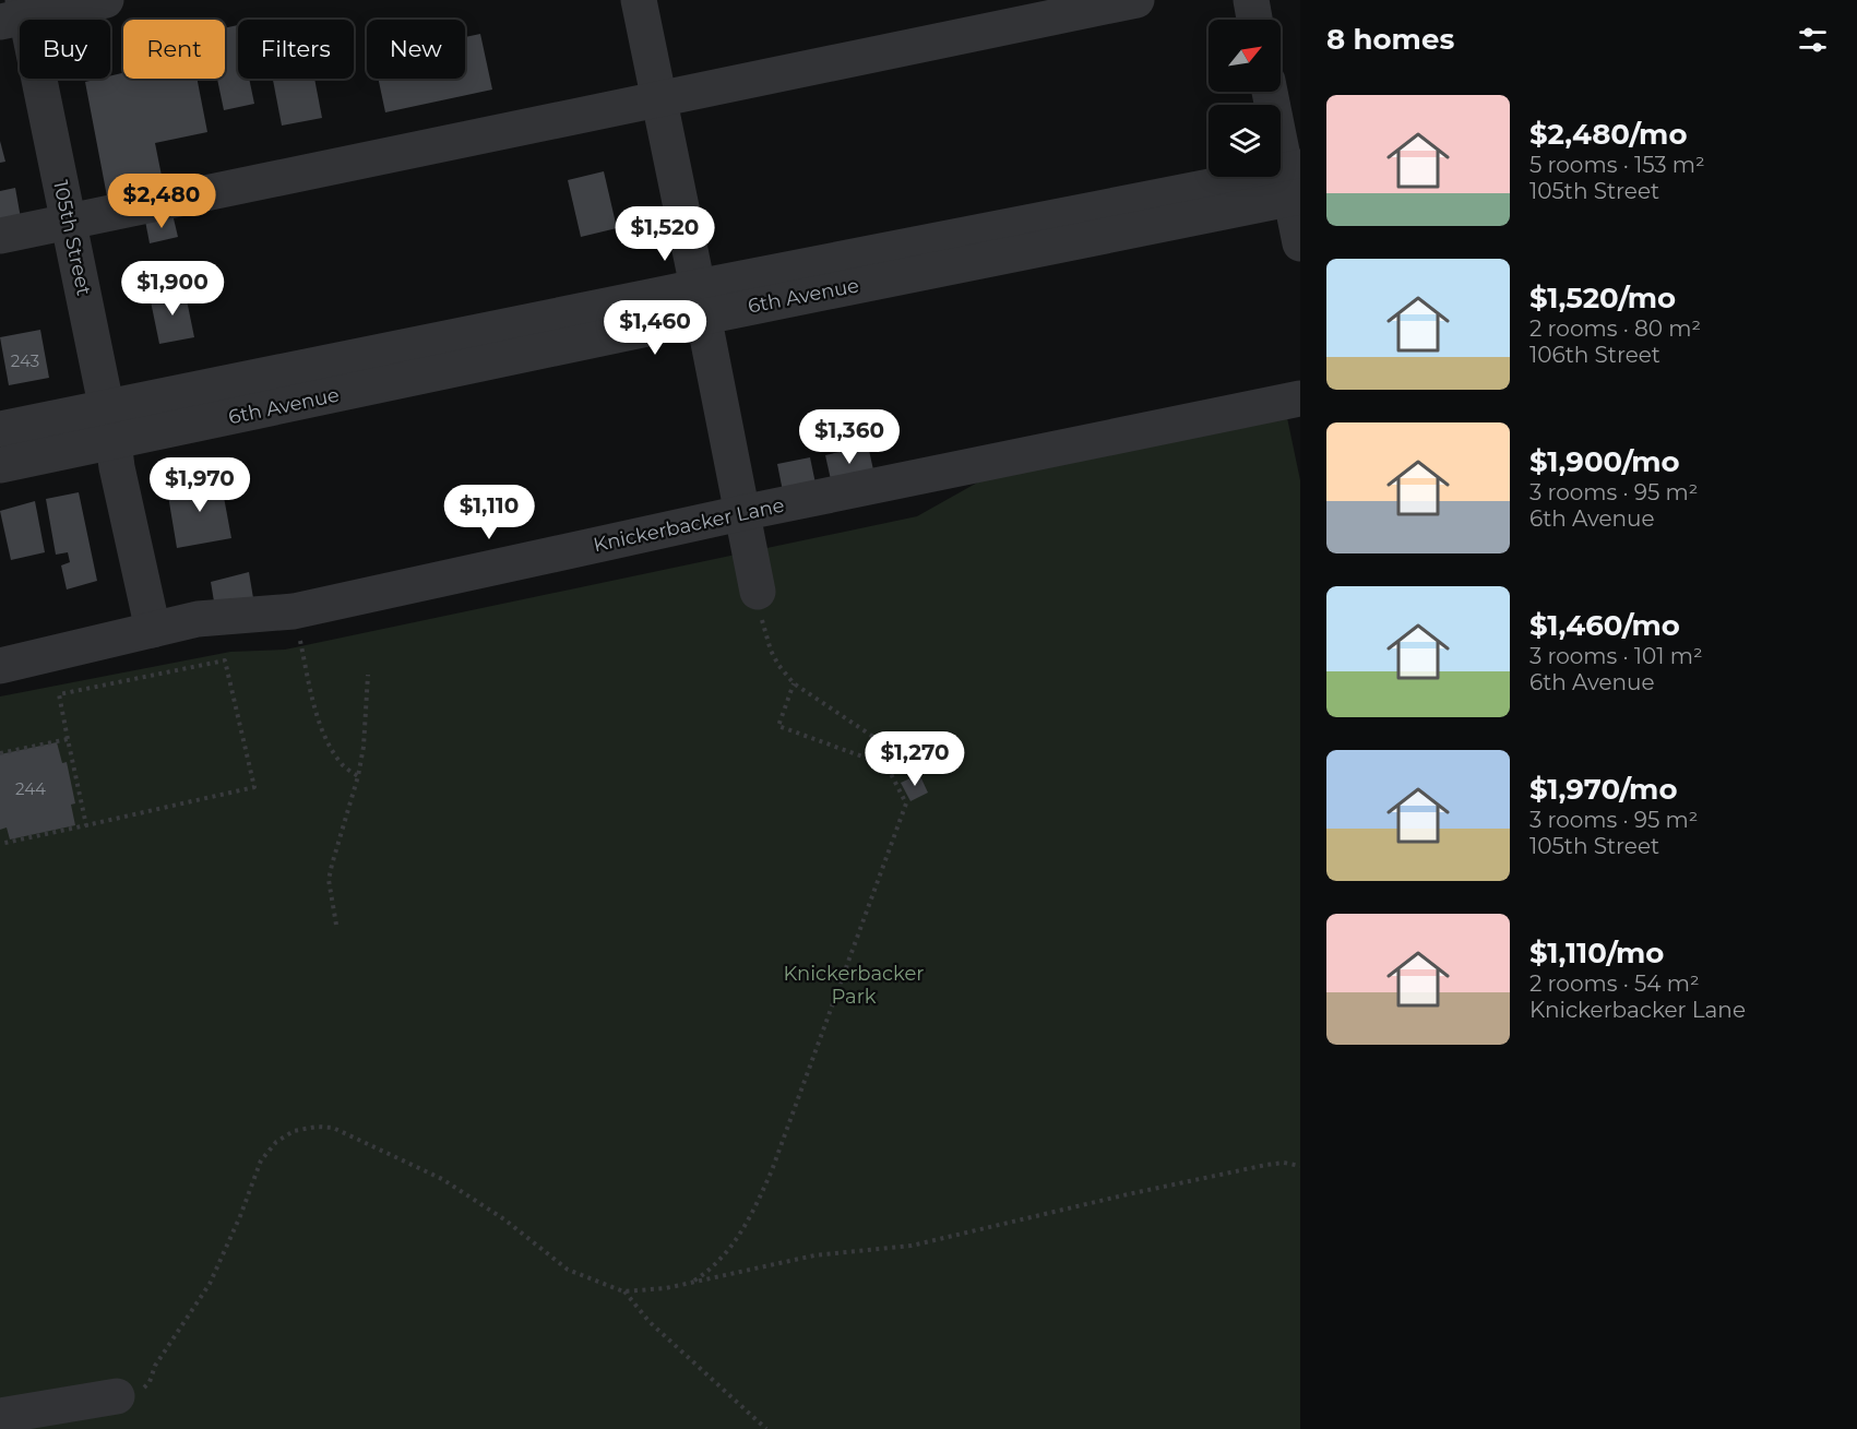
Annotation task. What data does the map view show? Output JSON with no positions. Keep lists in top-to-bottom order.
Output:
{
  "streets": {
    "street": ["105th Street", "6th Avenue", "Knickerbacker Lane"]
  },
  "crossings": [
    ["105th Street", "6th Avenue"],
    ["105th Street", "Knickerbacker Lane"]
  ],
  "parks": ["Knickerbacker Park"],
  "house_numbers": ["243", "244"],
  "north": "top right",
  "page": {
    "heading": "8 homes",
    "chip": [
      "Buy",
      "Rent",
      "Filters",
      "New"
    ],
    "list": [
      {
        "name": "$2,480/mo",
        "note": "5 rooms · 153 m² · 105th Street"
      },
      {
        "name": "$1,520/mo",
        "note": "2 rooms · 80 m² · 106th Street"
      },
      {
        "name": "$1,900/mo",
        "note": "3 rooms · 95 m² · 6th Avenue"
      },
      {
        "name": "$1,460/mo",
        "note": "3 rooms · 101 m² · 6th Avenue"
      },
      {
        "name": "$1,970/mo",
        "note": "3 rooms · 95 m² · 105th Street"
      },
      {
        "name": "$1,110/mo",
        "note": "2 rooms · 54 m² · Knickerbacker Lane"
      }
    ],
    "price": [
      "$2,480",
      "$1,520",
      "$1,900",
      "$1,460",
      "$1,360",
      "$1,970",
      "$1,110",
      "$1,270"
    ]
  }
}
